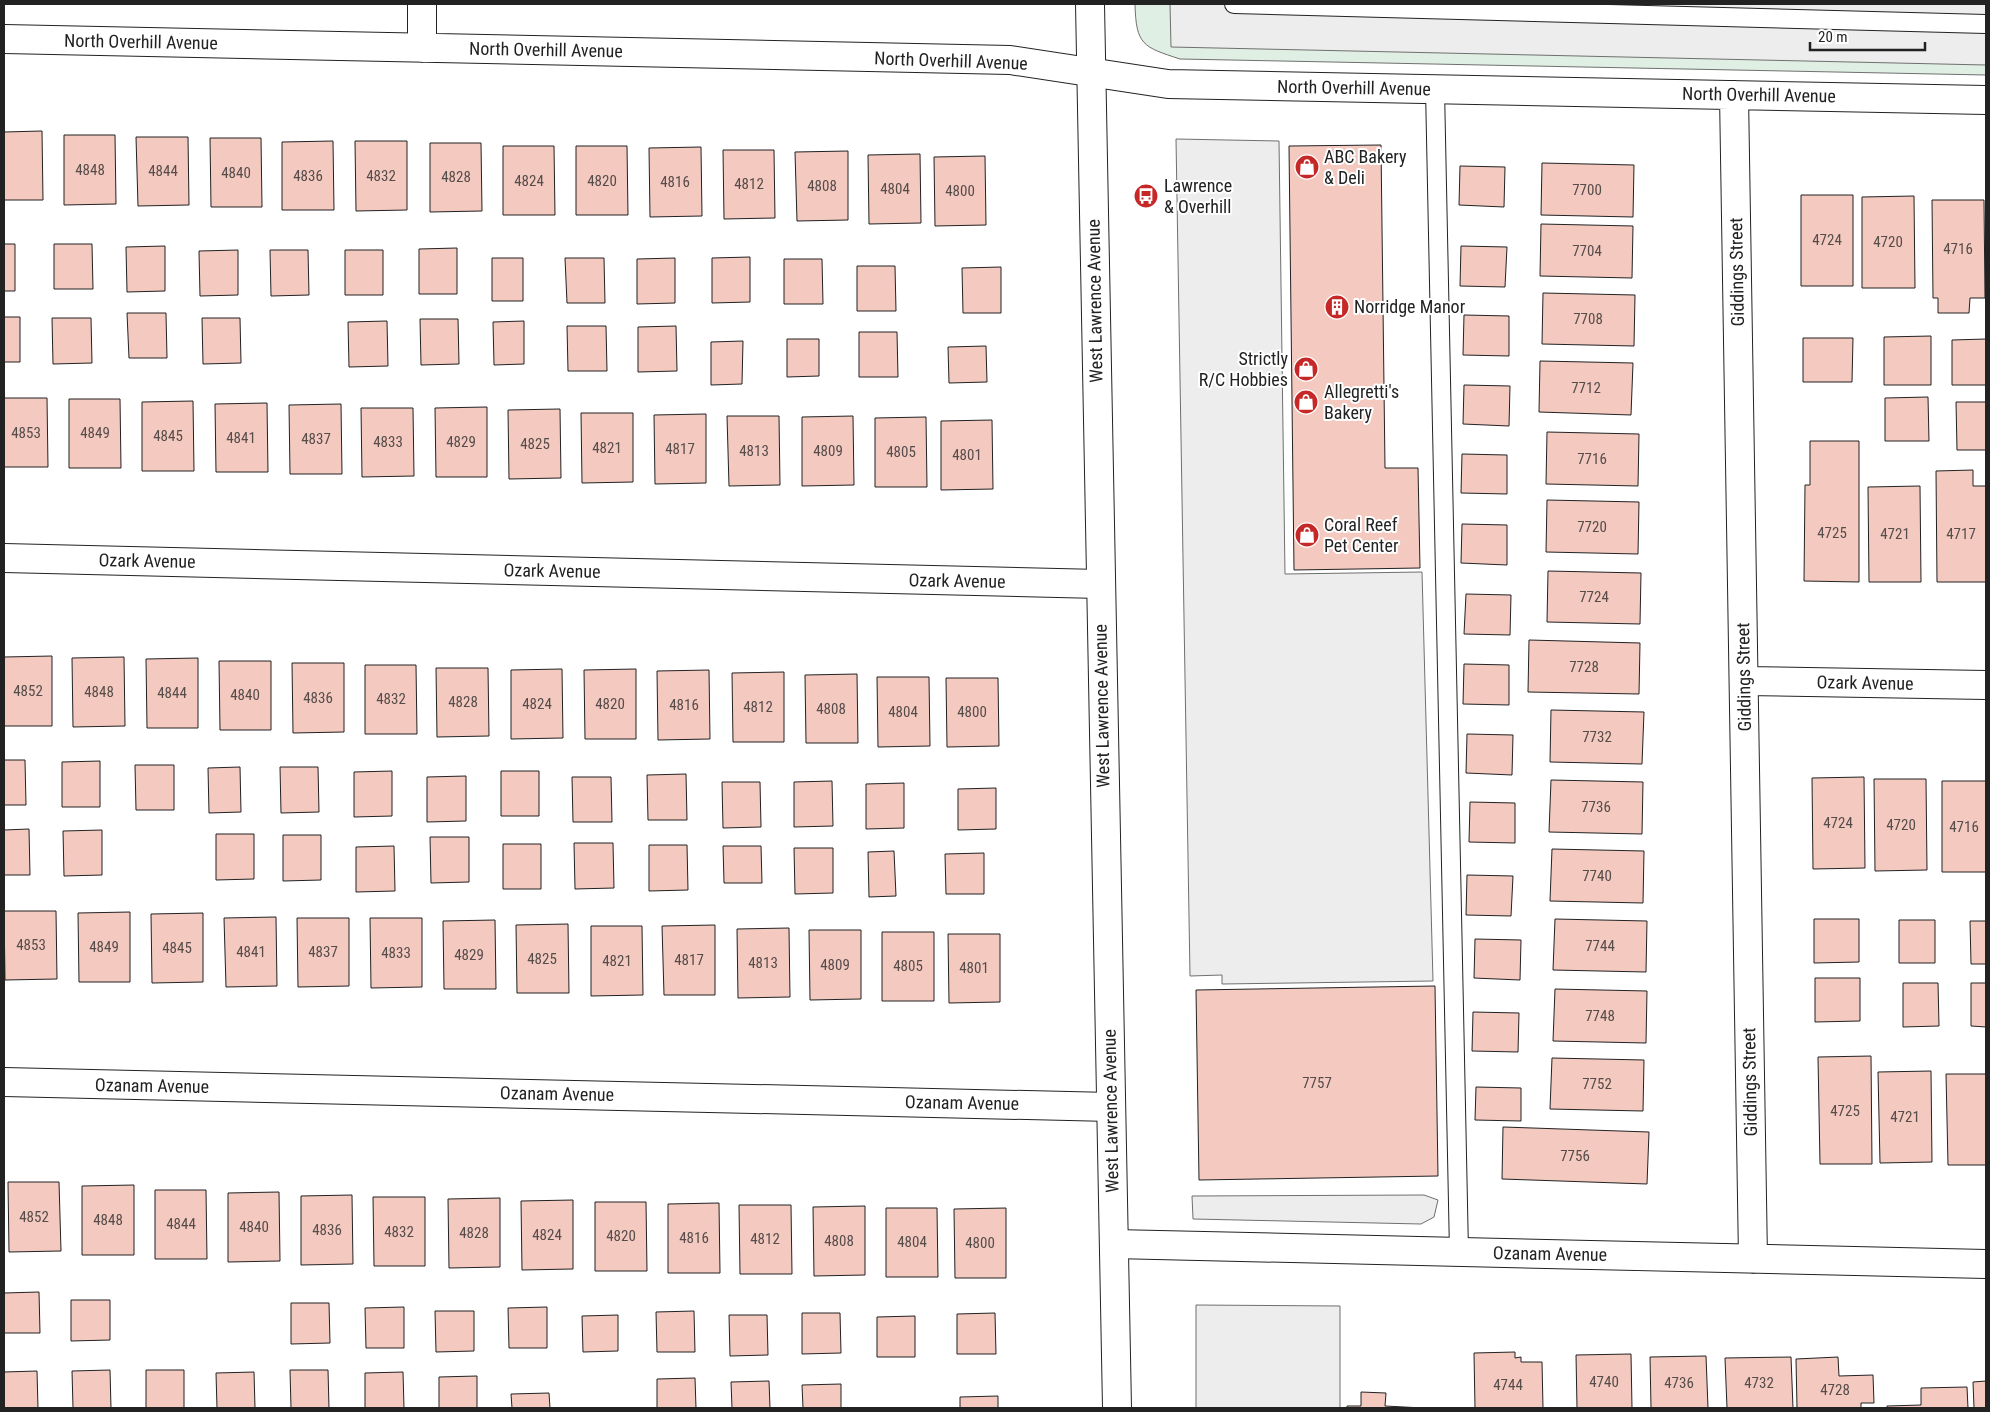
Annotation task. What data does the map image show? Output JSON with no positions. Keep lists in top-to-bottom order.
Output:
{
  "streets": {
    "street": [
      "North Overhill Avenue",
      "Giddings Street",
      "West Lawrence Avenue",
      "Ozark Avenue",
      "Ozanam Avenue"
    ]
  },
  "crossings": [
    ["North Overhill Avenue", "Giddings Street"],
    ["North Overhill Avenue", "West Lawrence Avenue"],
    ["Giddings Street", "Ozark Avenue"],
    ["Giddings Street", "Ozanam Avenue"],
    ["West Lawrence Avenue", "Ozark Avenue"],
    ["West Lawrence Avenue", "Ozanam Avenue"]
  ],
  "places": {
    "shop": [
      "ABC Bakery & Deli",
      "Strictly R/C Hobbies",
      "Allegretti's Bakery",
      "Coral Reef Pet Center"
    ],
    "bus stop": ["Lawrence & Overhill"],
    "building": ["Norridge Manor"]
  },
  "house_numbers": [
    "4848",
    "4844",
    "4840",
    "4836",
    "4832",
    "4828",
    "4824",
    "4820",
    "4816",
    "4812",
    "4808",
    "4804",
    "7700",
    "4800",
    "4724",
    "4720",
    "4716",
    "7704",
    "7708",
    "7712",
    "4853",
    "4849",
    "4845",
    "4841",
    "4837",
    "4833",
    "4829",
    "4825",
    "4821",
    "4817",
    "4813",
    "4809",
    "4805",
    "4801",
    "7716",
    "7720",
    "4725",
    "4721",
    "4717",
    "7724",
    "7728",
    "4852",
    "4848",
    "4844",
    "4840",
    "4836",
    "4832",
    "4828",
    "4824",
    "4820",
    "4816",
    "4812",
    "4808",
    "4804",
    "4800",
    "7732",
    "7736",
    "4724",
    "4720",
    "4716",
    "7740",
    "4853",
    "7744",
    "4849",
    "4845",
    "4841",
    "4837",
    "4833",
    "4829",
    "4825",
    "4817",
    "4821",
    "4813",
    "4809",
    "4805",
    "4801",
    "7748",
    "7757",
    "7752",
    "4725",
    "4721",
    "7756",
    "4852",
    "4848",
    "4844",
    "4840",
    "4836",
    "4832",
    "4828",
    "4824",
    "4820",
    "4816",
    "4812",
    "4808",
    "4804",
    "4800",
    "4740",
    "4736",
    "4732",
    "4744",
    "4728"
  ],
  "scale_bar": "20 m"
}
